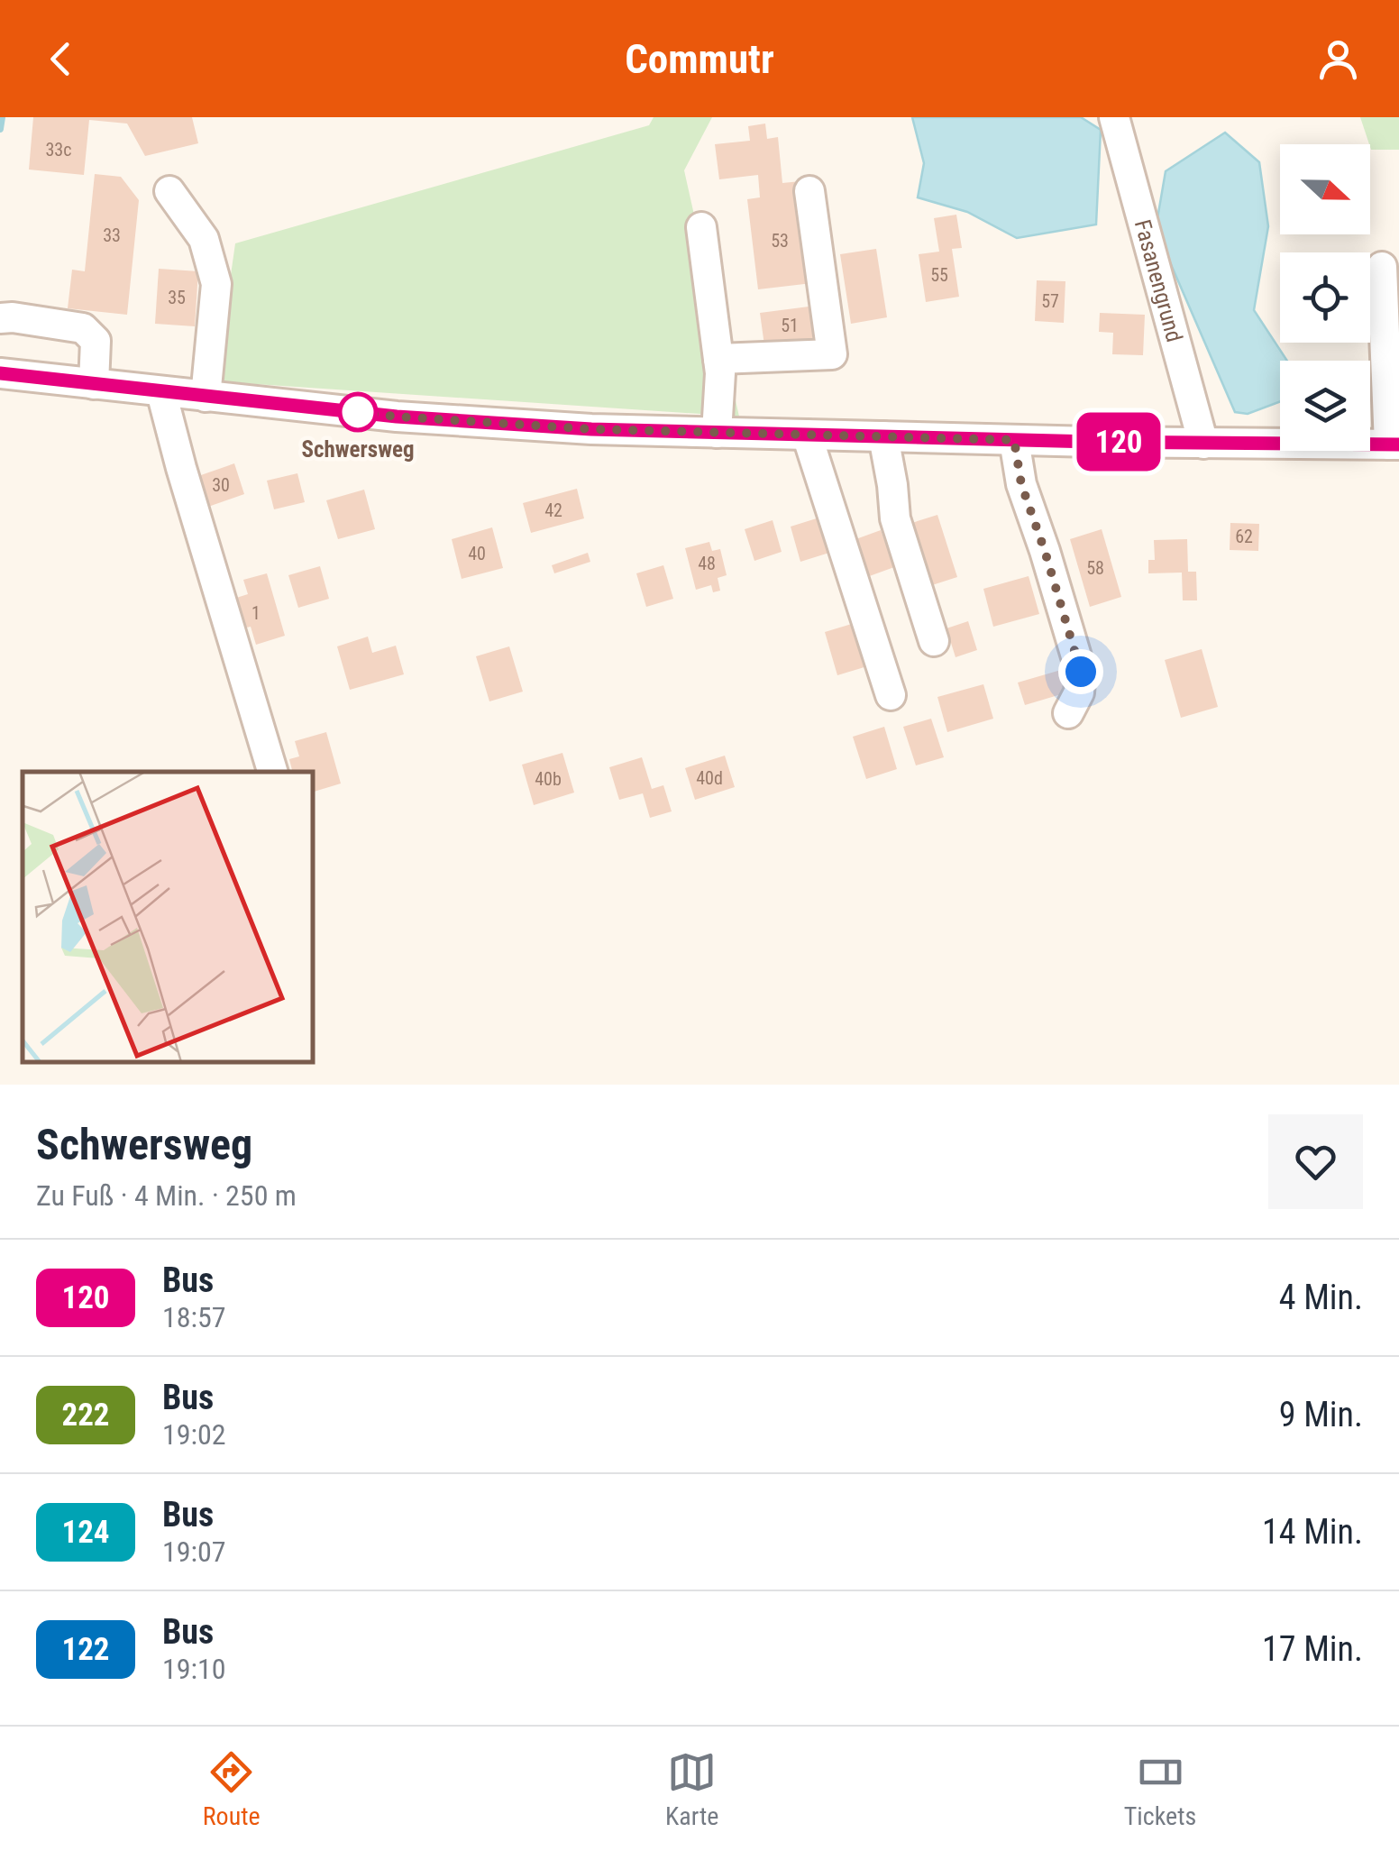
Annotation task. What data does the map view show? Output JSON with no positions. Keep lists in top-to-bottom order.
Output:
{
  "streets": {
    "street": ["Fasanengrund"]
  },
  "places": ["Schwersweg"],
  "lines": ["bus line 120"],
  "house_numbers": [
    "33c",
    "33",
    "53",
    "55",
    "35",
    "57",
    "51",
    "30",
    "42",
    "62",
    "40",
    "48",
    "58",
    "1",
    "40d",
    "40b"
  ],
  "north": "right",
  "page": {
    "header": "Commutr",
    "on_map": "120",
    "heading": ["Schwersweg", "Zu Fuß · 4 Min. · 250 m"],
    "list": [
      {
        "mark": "120",
        "name": "Bus",
        "note": "18:57",
        "value": "4 Min."
      },
      {
        "mark": "222",
        "name": "Bus",
        "note": "19:02",
        "value": "9 Min."
      },
      {
        "mark": "124",
        "name": "Bus",
        "note": "19:07",
        "value": "14 Min."
      },
      {
        "mark": "122",
        "name": "Bus",
        "note": "19:10",
        "value": "17 Min."
      }
    ],
    "tabs": ["Route", "Karte", "Tickets"]
  }
}
